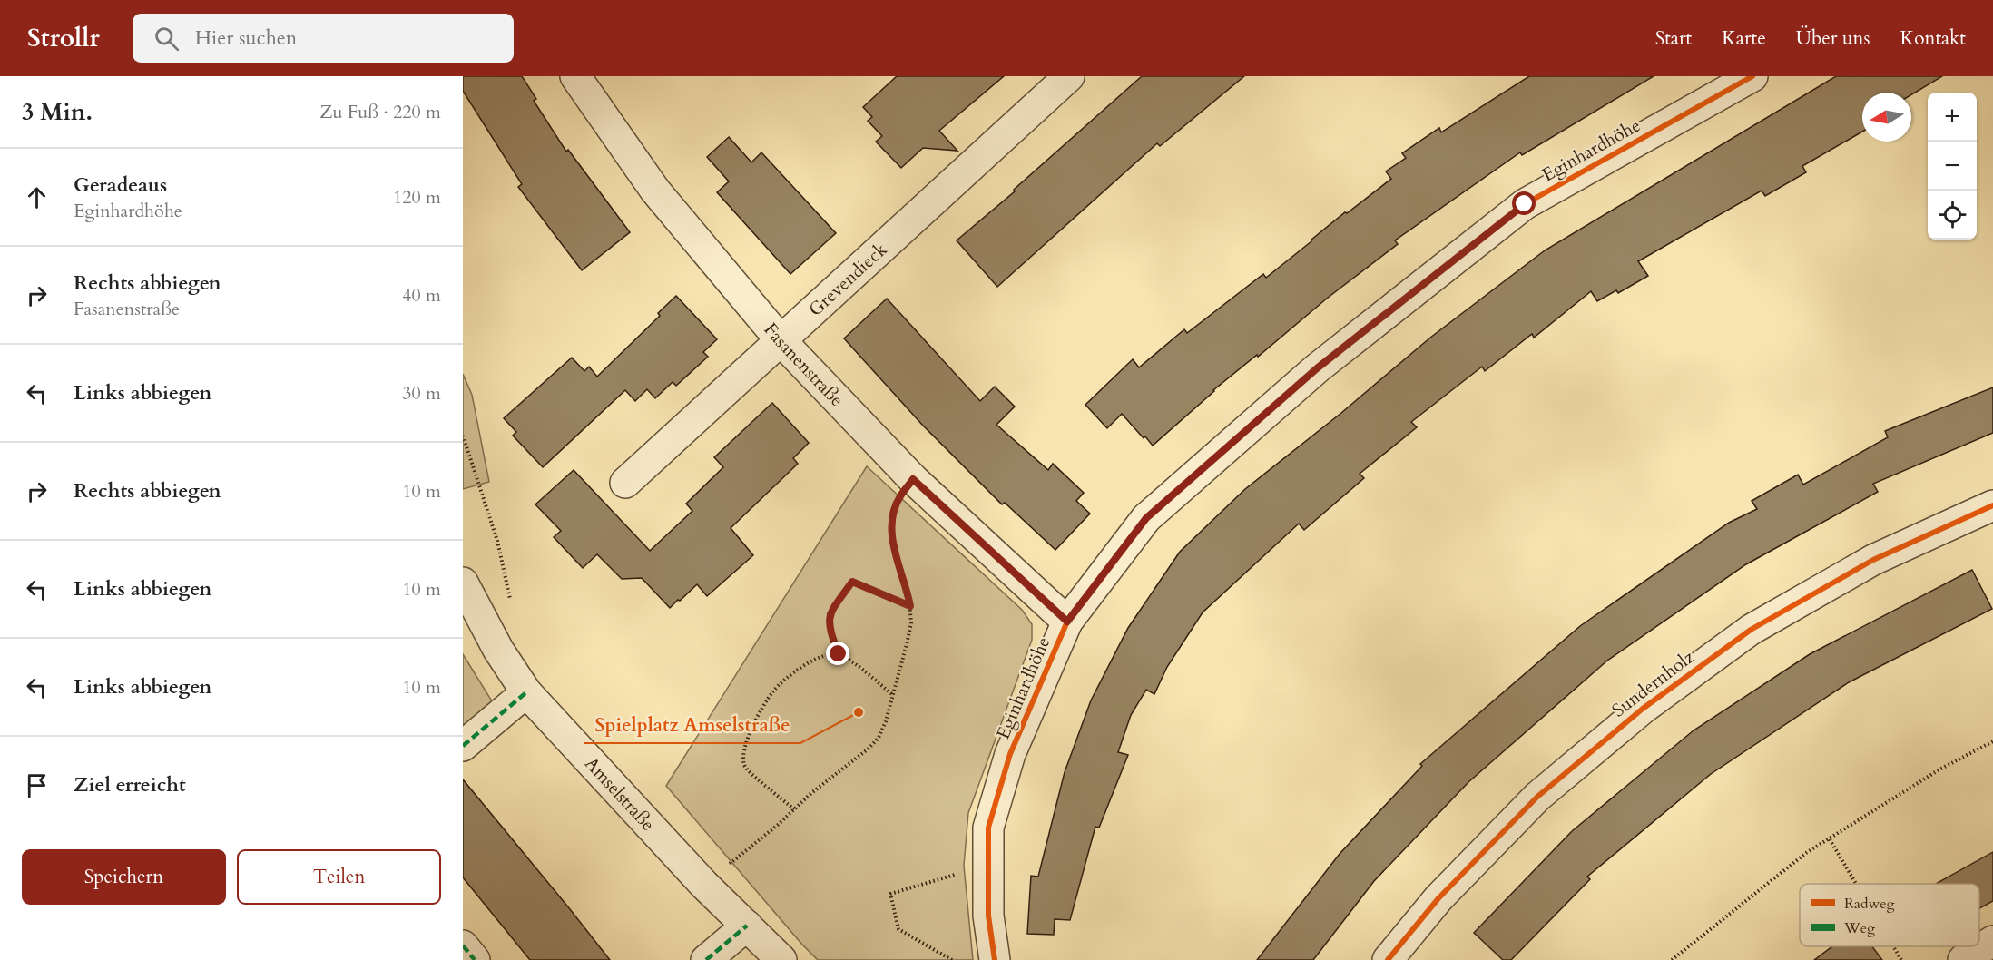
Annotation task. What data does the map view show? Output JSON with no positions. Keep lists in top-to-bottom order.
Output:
{
  "streets": {
    "street": [
      "Eginhardhöhe",
      "Grevendieck",
      "Fasanenstraße",
      "Sundernholz",
      "Amselstraße"
    ]
  },
  "crossings": [
    ["Eginhardhöhe", "Fasanenstraße"],
    ["Grevendieck", "Fasanenstraße"]
  ],
  "places": ["Spielplatz Amselstraße"],
  "legend": ["Radweg", "Weg"],
  "north": "left",
  "page": {
    "header": "Strollr",
    "search": "Hier suchen",
    "nav": [
      "Start",
      "Karte",
      "Über uns",
      "Kontakt"
    ],
    "heading": ["3 Min.", "Zu Fuß · 220 m"],
    "map_buttons": ["+", "−"],
    "list": [
      ["Geradeaus", "Eginhardhöhe", "120 m"],
      ["Rechts abbiegen", "Fasanenstraße", "40 m"],
      ["Links abbiegen", "30 m"],
      ["Rechts abbiegen", "10 m"],
      ["Links abbiegen", "10 m"],
      ["Links abbiegen", "10 m"],
      "Ziel erreicht"
    ],
    "buttons": ["Speichern", "Teilen"]
  }
}
